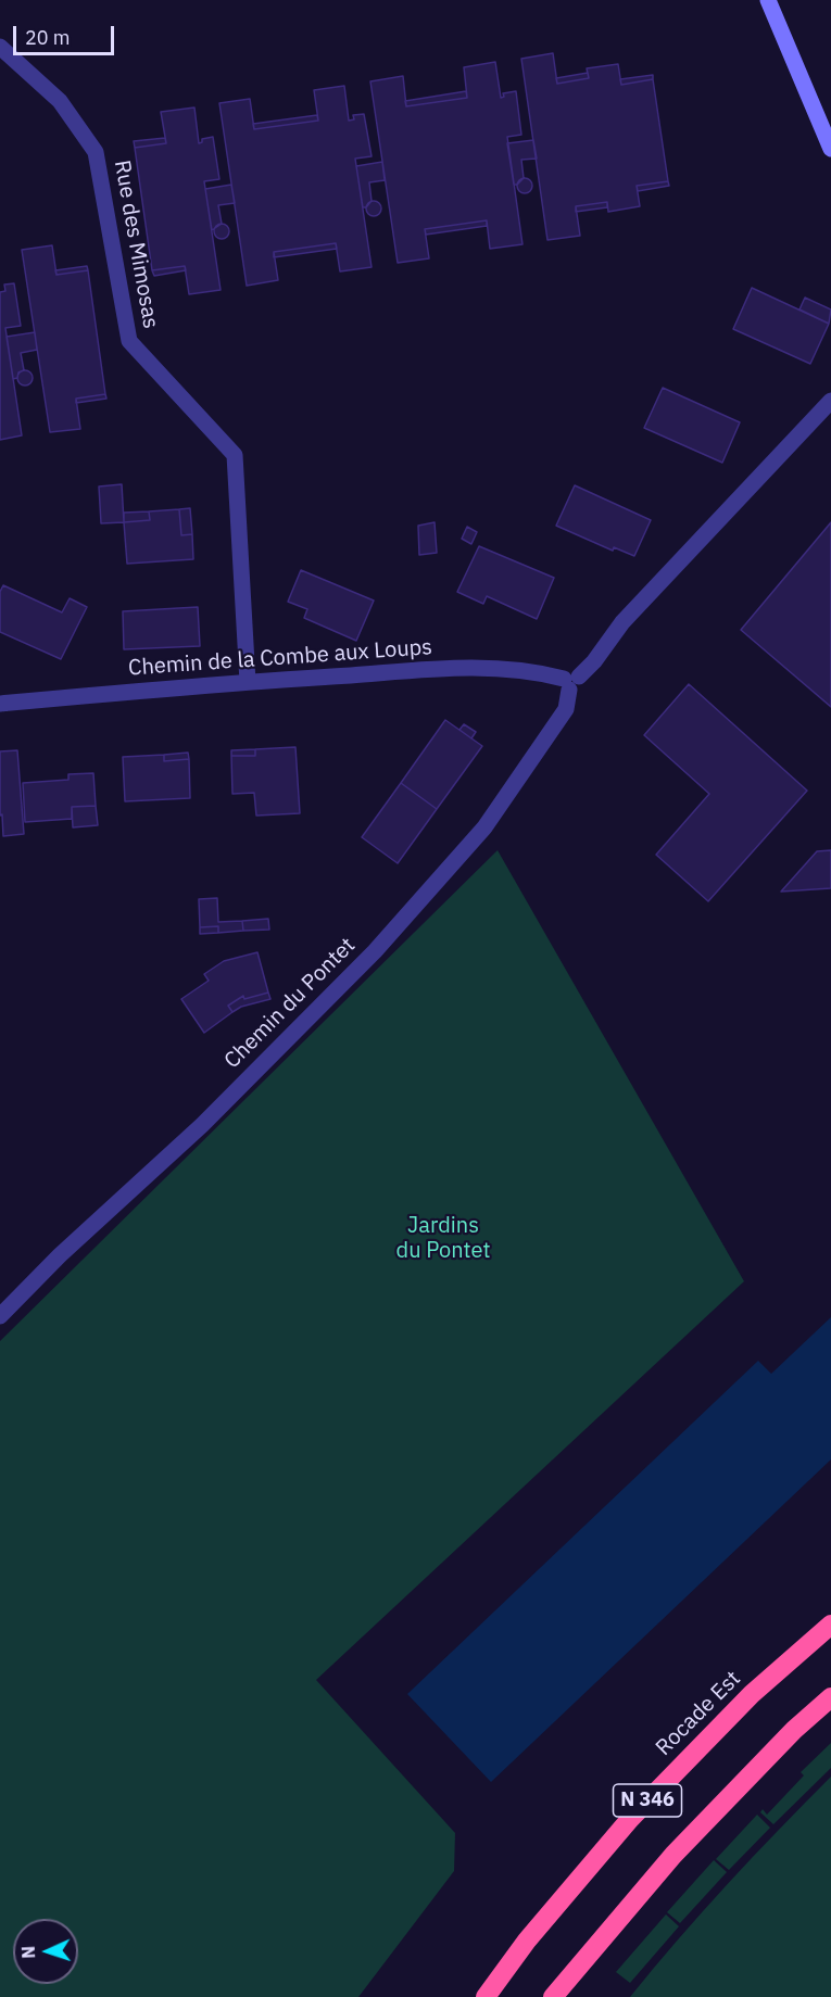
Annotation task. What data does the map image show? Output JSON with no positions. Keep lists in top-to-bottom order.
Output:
{
  "streets": {
    "highway": ["Rocade Est", "N 346"],
    "street": ["Rue des Mimosas", "Chemin de la Combe aux Loups", "Chemin du Pontet"]
  },
  "crossings": [
    ["Rue des Mimosas", "Chemin de la Combe aux Loups"],
    ["Chemin de la Combe aux Loups", "Chemin du Pontet"]
  ],
  "parks": ["Jardins du Pontet"],
  "scale_bar": "20 m",
  "north": "left"
}
